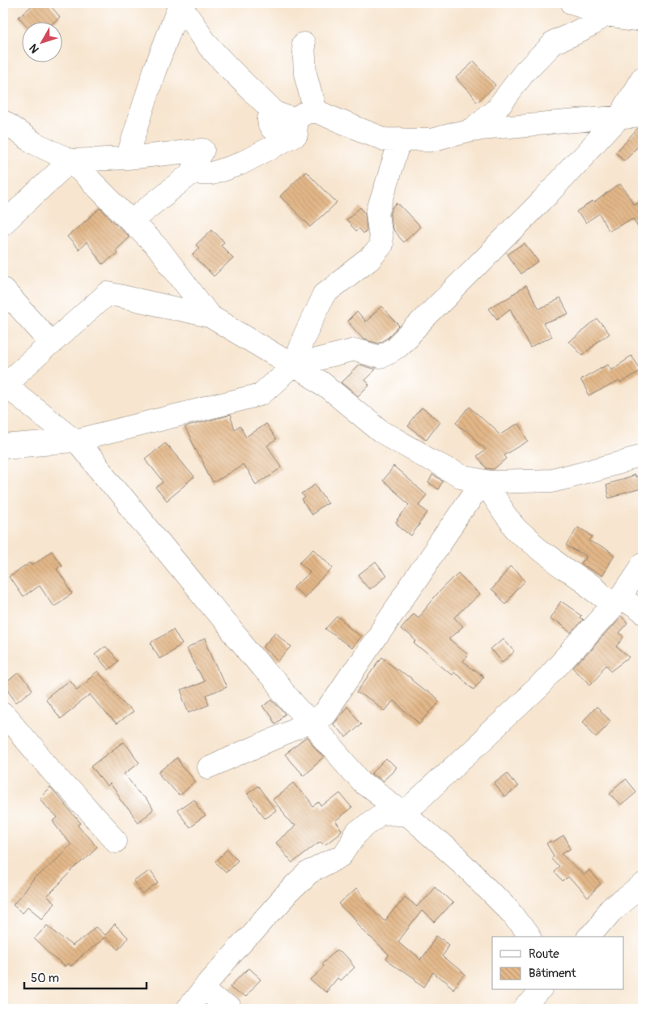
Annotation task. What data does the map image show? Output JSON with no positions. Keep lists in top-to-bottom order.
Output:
{
  "legend": ["Route", "Bâtiment"],
  "scale_bar": "50 m",
  "north": "bottom left"
}
